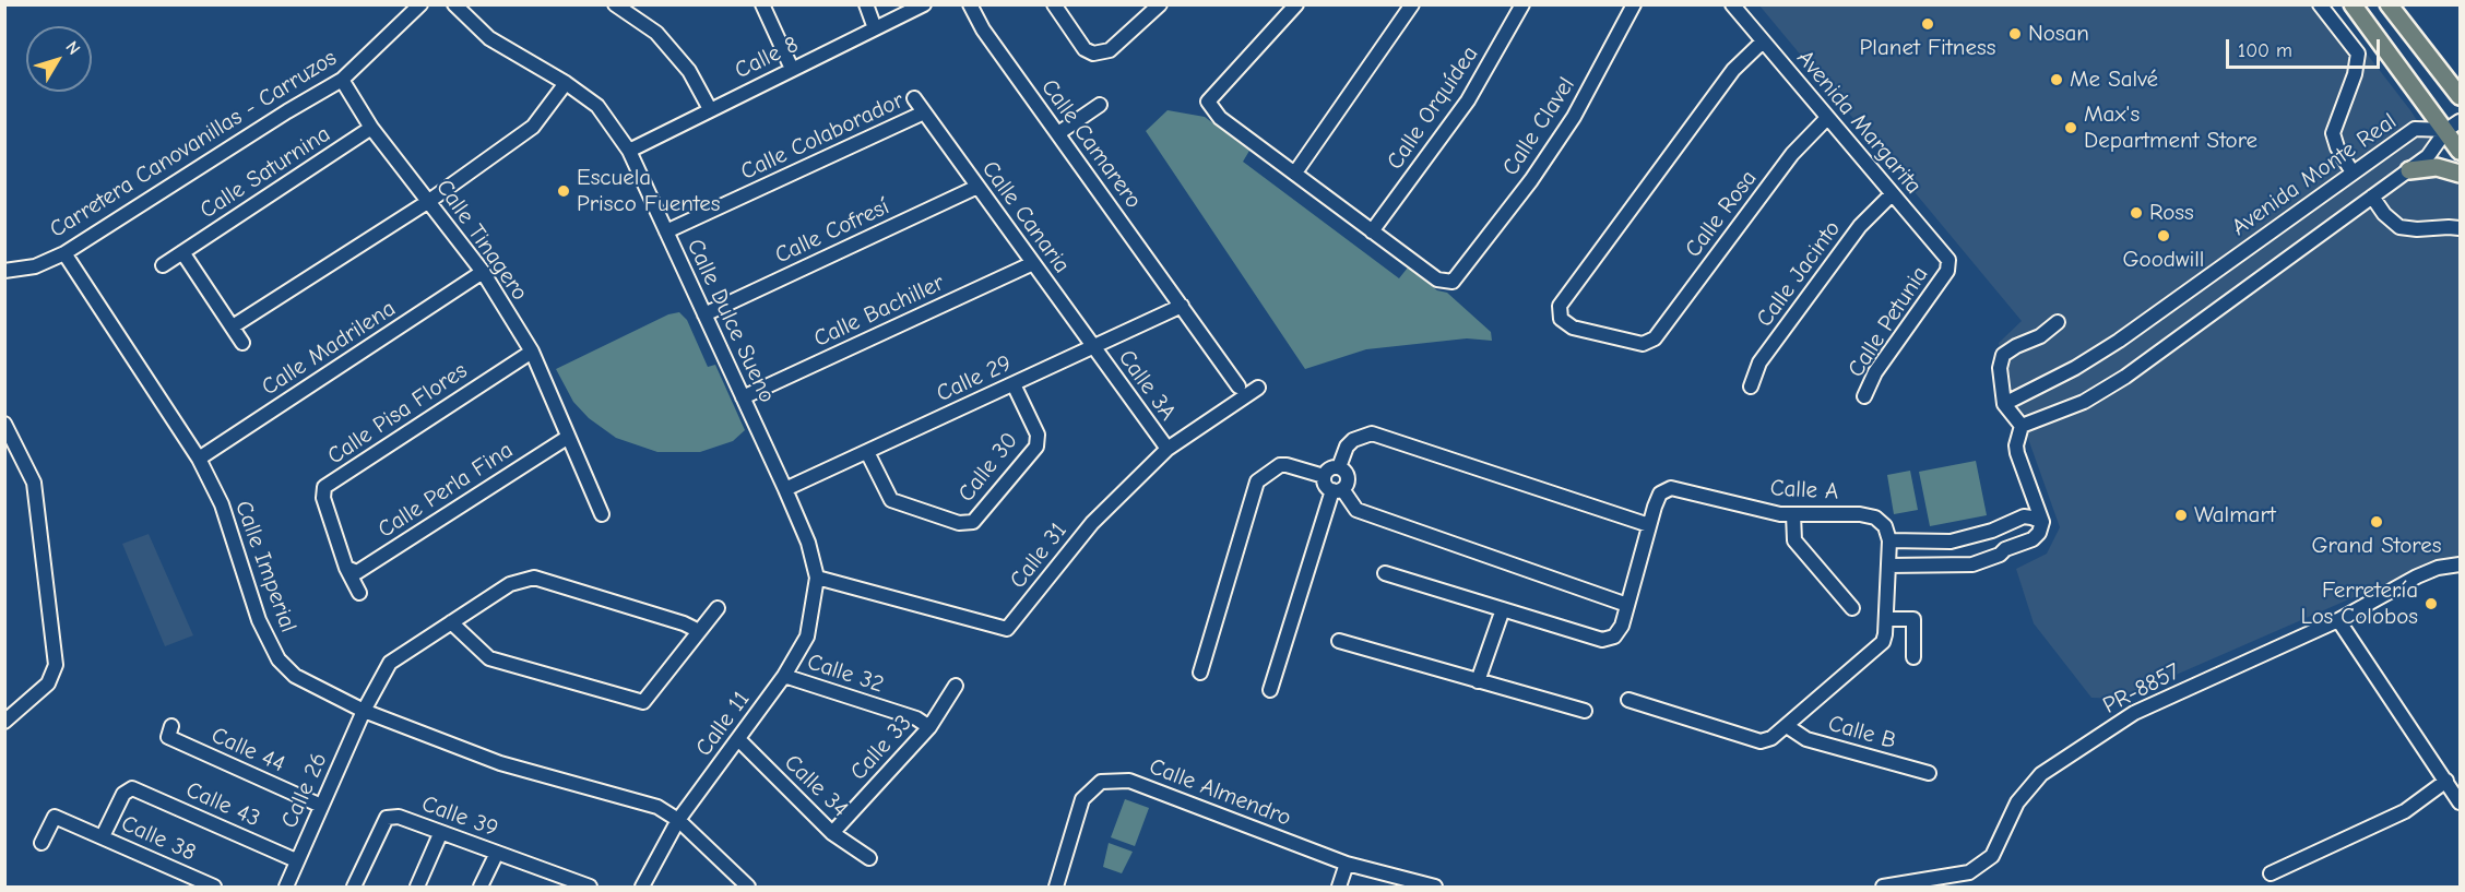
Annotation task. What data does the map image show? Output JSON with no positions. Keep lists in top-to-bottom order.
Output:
{
  "streets": {
    "street": [
      "Calle 8",
      "Calle Orquídea",
      "Avenida Margarita",
      "Calle Clavel",
      "Calle Colaborador",
      "Carretera Canovanillas - Carruzos",
      "Calle Camarero",
      "Calle Saturnina",
      "Avenida Monte Real",
      "Calle Rosa",
      "Calle Canaria",
      "Calle Cofresí",
      "Calle Tinagero",
      "Calle Jacinto",
      "Calle Bachiller",
      "Calle Dulce Sueno",
      "Calle Petunia",
      "Calle Madrilena",
      "Calle 29",
      "Calle 3A",
      "Calle Pisa Flores",
      "Calle 30",
      "Calle Perla Fina",
      "Calle A",
      "Calle 31",
      "Calle Imperial",
      "Calle 32",
      "PR-8857",
      "Calle 11",
      "Calle B",
      "Calle 33",
      "Calle 44",
      "Calle 34",
      "Calle 26",
      "Calle Almendro",
      "Calle 43",
      "Calle 39",
      "Calle 38"
    ]
  },
  "crossings": [
    ["Calle 8", "Calle Dulce Sueno"],
    ["Calle Orquídea", "Calle Clavel"],
    ["Avenida Margarita", "Calle Rosa"],
    ["Avenida Margarita", "Calle Jacinto"],
    ["Avenida Margarita", "Calle Petunia"],
    ["Calle Colaborador", "Calle Canaria"],
    ["Calle Colaborador", "Calle Dulce Sueno"],
    ["Carretera Canovanillas - Carruzos", "Calle Tinagero"],
    ["Carretera Canovanillas - Carruzos", "Calle Imperial"],
    ["Calle Camarero", "Calle 29"],
    ["Calle Saturnina", "Calle Tinagero"],
    ["Calle Canaria", "Calle Cofresí"],
    ["Calle Canaria", "Calle Bachiller"],
    ["Calle Canaria", "Calle 29"],
    ["Calle Canaria", "Calle 3A"],
    ["Calle Cofresí", "Calle Dulce Sueno"],
    ["Calle Tinagero", "Calle Madrilena"],
    ["Calle Tinagero", "Calle Pisa Flores"],
    ["Calle Tinagero", "Calle Perla Fina"],
    ["Calle Bachiller", "Calle Dulce Sueno"],
    ["Calle Dulce Sueno", "Calle 29"],
    ["Calle Dulce Sueno", "Calle 31"],
    ["Calle Dulce Sueno", "Calle 11"],
    ["Calle Madrilena", "Calle Imperial"],
    ["Calle 29", "Calle 3A"],
    ["Calle 29", "Calle 30"],
    ["Calle 3A", "Calle 31"],
    ["Calle Pisa Flores", "Calle Perla Fina"],
    ["Calle 31", "Calle 11"],
    ["Calle Imperial", "Calle 11"],
    ["Calle Imperial", "Calle 26"],
    ["Calle 32", "Calle 11"],
    ["Calle 32", "Calle 33"],
    ["Calle 11", "Calle 34"],
    ["Calle 33", "Calle 34"],
    ["Calle 44", "Calle 26"],
    ["Calle 26", "Calle 43"],
    ["Calle 43", "Calle 38"]
  ],
  "places": [
    "Planet Fitness",
    "Nosan",
    "Me Salvé",
    "Max's Department Store",
    "Escuela Prisco Fuentes",
    "Ross",
    "Goodwill",
    "Walmart",
    "Grand Stores",
    "Ferretería Los Colobos"
  ],
  "scale_bar": "100 m",
  "north": "top right"
}
